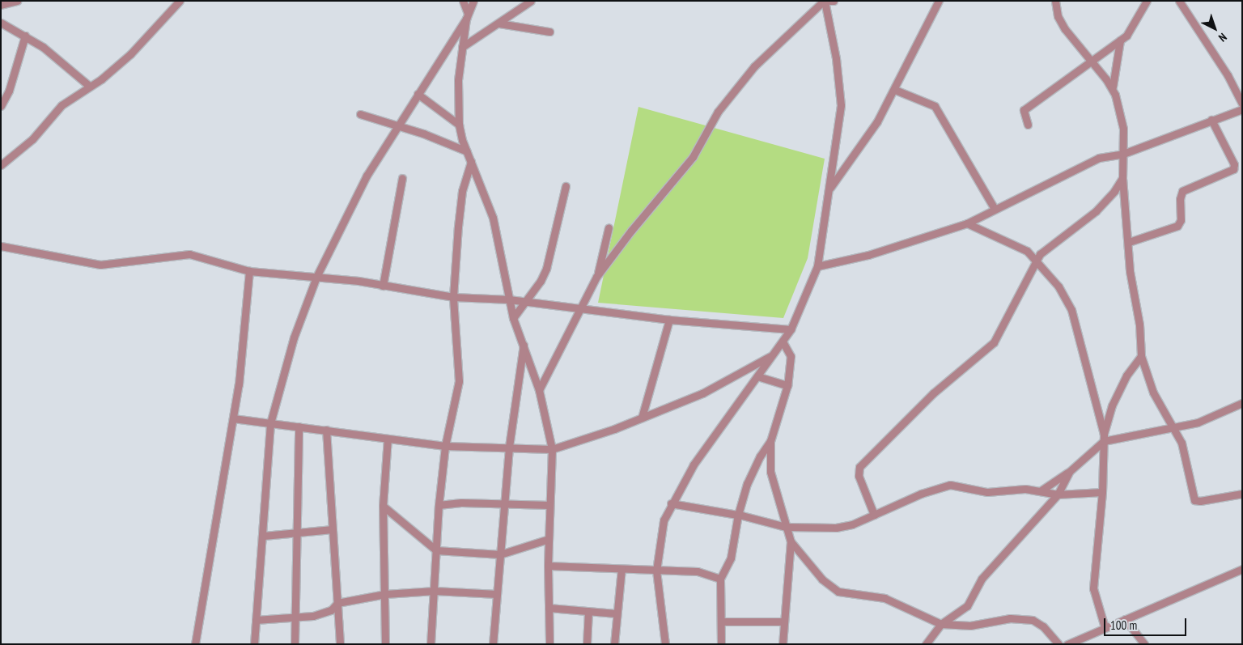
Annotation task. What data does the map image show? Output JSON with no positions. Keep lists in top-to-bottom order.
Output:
{
  "scale_bar": "100 m",
  "north": "bottom right"
}
